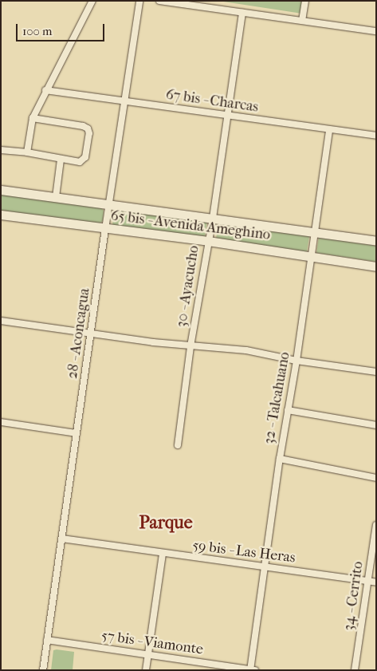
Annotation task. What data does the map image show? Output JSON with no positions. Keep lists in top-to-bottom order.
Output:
{
  "streets": {
    "main road": ["65 bis - Avenida Ameghino"],
    "street": [
      "67 bis - Charcas",
      "30 - Ayacucho",
      "28 - Aconcagua",
      "32 - Talcahuano",
      "59 bis - Las Heras",
      "34 - Cerrito",
      "57 bis - Viamonte"
    ]
  },
  "crossings": [
    ["67 bis - Charcas", "30 - Ayacucho"],
    ["67 bis - Charcas", "28 - Aconcagua"],
    ["67 bis - Charcas", "32 - Talcahuano"],
    ["65 bis - Avenida Ameghino", "30 - Ayacucho"],
    ["65 bis - Avenida Ameghino", "28 - Aconcagua"],
    ["65 bis - Avenida Ameghino", "32 - Talcahuano"],
    ["28 - Aconcagua", "59 bis - Las Heras"],
    ["28 - Aconcagua", "57 bis - Viamonte"],
    ["32 - Talcahuano", "59 bis - Las Heras"],
    ["32 - Talcahuano", "57 bis - Viamonte"],
    ["59 bis - Las Heras", "34 - Cerrito"]
  ],
  "districts": ["Parque"],
  "scale_bar": "100 m"
}
